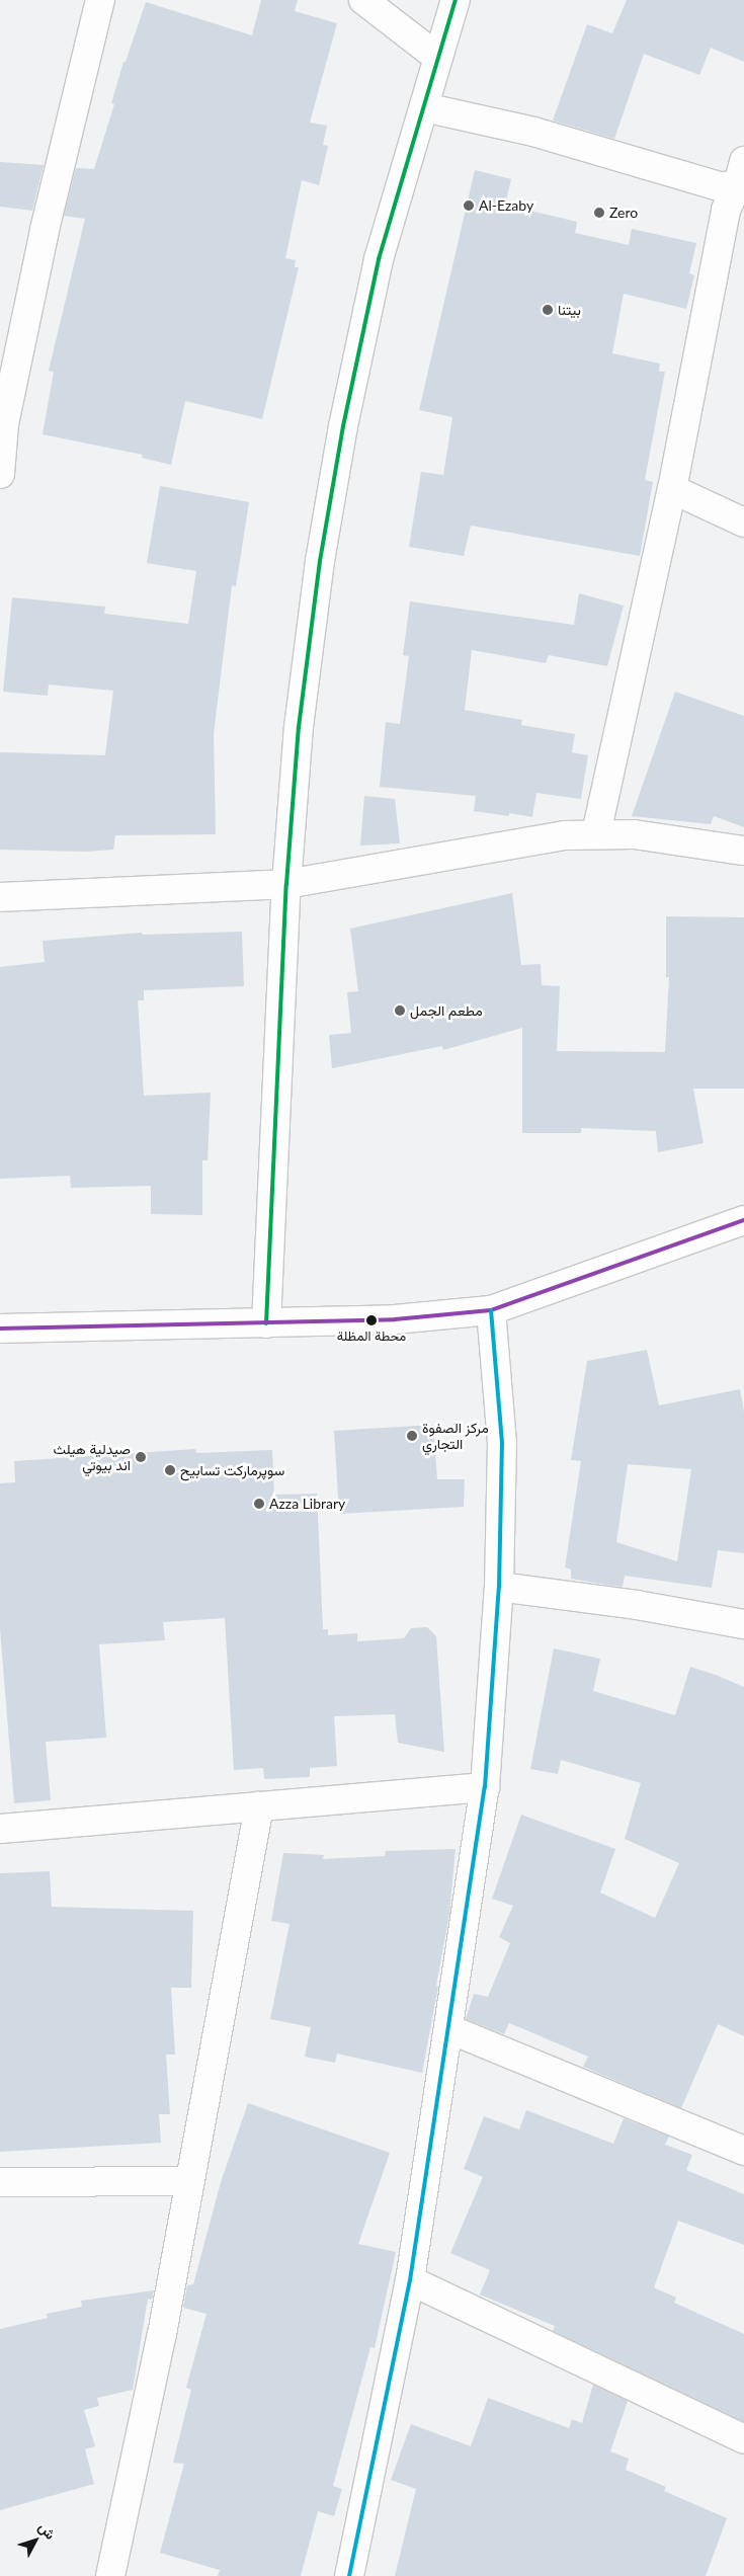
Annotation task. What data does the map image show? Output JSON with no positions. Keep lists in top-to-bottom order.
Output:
{
  "places": [
    "Al-Ezaby",
    "Zero",
    "بيتنا",
    "مطعم الجمل",
    "محطة المظلة",
    "مركز الصفوة التجاري",
    "صيدلية هيلث اند بيوتي",
    "سوپرمارکت تسابيح",
    "Azza Library"
  ],
  "north": "top right"
}
